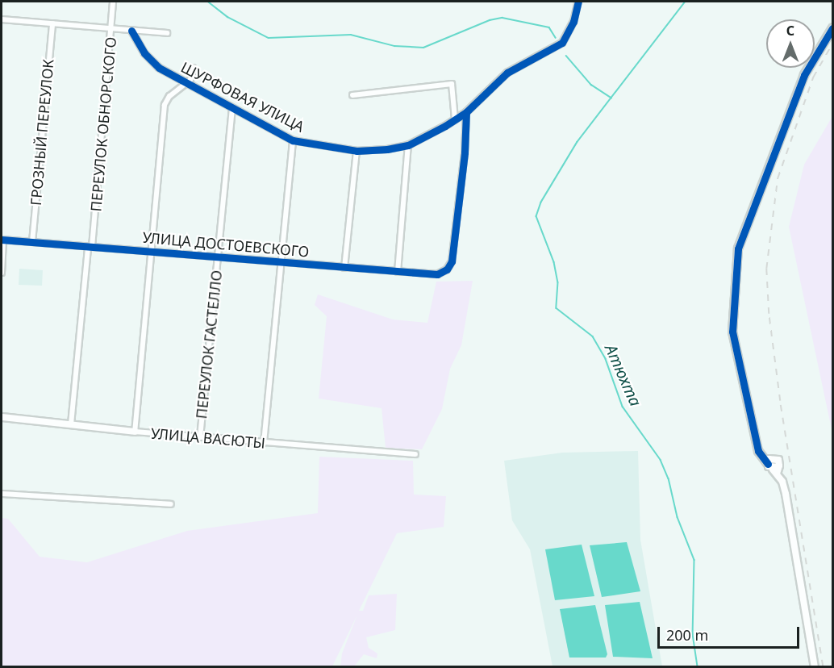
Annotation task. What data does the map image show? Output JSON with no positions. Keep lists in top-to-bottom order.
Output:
{
  "streets": {
    "street": [
      "ШУРФОВАЯ УЛИЦА",
      "ПЕРЕУЛОК ОБНОРСКОГО",
      "ГРОЗНЫЙ ПЕРЕУЛОК",
      "УЛИЦА ДОСТОЕВСКОГО",
      "ПЕРЕУЛОК ГАСТЕЛЛО",
      "УЛИЦА ВАСЮТЫ"
    ]
  },
  "crossings": [
    ["ШУРФОВАЯ УЛИЦА", "УЛИЦА ДОСТОЕВСКОГО"],
    ["ШУРФОВАЯ УЛИЦА", "ПЕРЕУЛОК ГАСТЕЛЛО"],
    ["ПЕРЕУЛОК ОБНОРСКОГО", "УЛИЦА ДОСТОЕВСКОГО"],
    ["ПЕРЕУЛОК ОБНОРСКОГО", "УЛИЦА ВАСЮТЫ"],
    ["ГРОЗНЫЙ ПЕРЕУЛОК", "УЛИЦА ДОСТОЕВСКОГО"],
    ["УЛИЦА ДОСТОЕВСКОГО", "ПЕРЕУЛОК ГАСТЕЛЛО"],
    ["ПЕРЕУЛОК ГАСТЕЛЛО", "УЛИЦА ВАСЮТЫ"]
  ],
  "water": ["Атюхта"],
  "scale_bar": "200 m",
  "north": "top"
}
